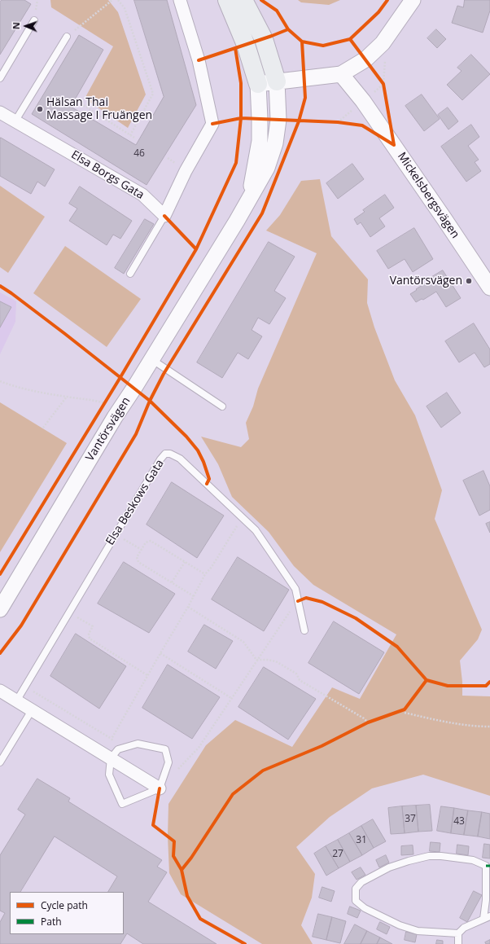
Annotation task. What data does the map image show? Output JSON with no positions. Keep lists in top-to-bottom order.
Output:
{
  "streets": {
    "street": ["Elsa Borgs Gata", "Mickelsbergsvägen", "Vantörsvägen"],
    "lane": ["Elsa Beskows Gata"]
  },
  "places": ["Hälsan Thai Massage I Fruängen", "Vantörsvägen"],
  "house_numbers": [
    "46",
    "37",
    "43",
    "31",
    "27"
  ],
  "legend": ["Cycle path", "Path"],
  "north": "left"
}
